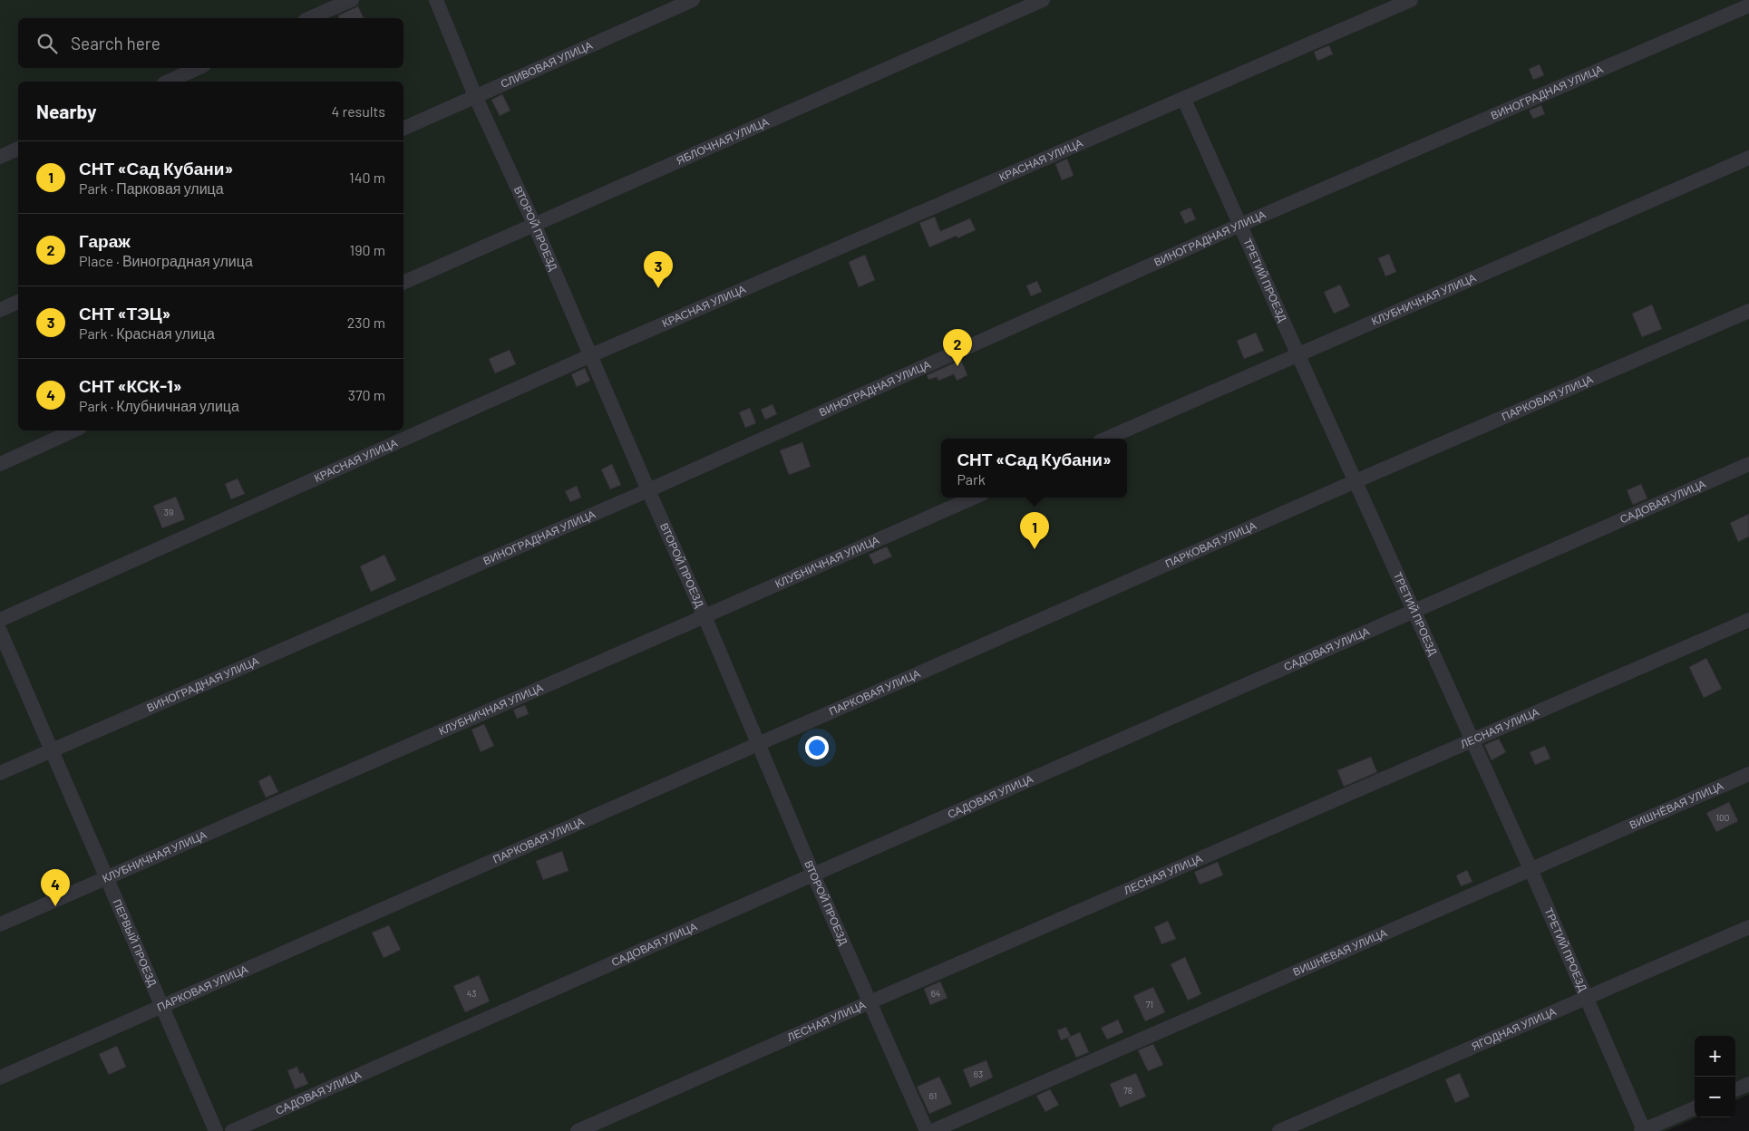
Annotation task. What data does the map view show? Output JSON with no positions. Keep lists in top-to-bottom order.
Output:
{
  "streets": {
    "street": [
      "СЛИВОВАЯ УЛИЦА",
      "ВИНОГРАДНАЯ УЛИЦА",
      "ЯБЛОЧНАЯ УЛИЦА",
      "КРАСНАЯ УЛИЦА",
      "ВТОРОЙ ПРОЕЗД",
      "ТРЕТИЙ ПРОЕЗД",
      "КЛУБНИЧНАЯ УЛИЦА",
      "ПАРКОВАЯ УЛИЦА",
      "САДОВАЯ УЛИЦА",
      "ЛЕСНАЯ УЛИЦА",
      "ВИШНЁВАЯ УЛИЦА",
      "ПЕРВЫЙ ПРОЕЗД",
      "ЯГОДНАЯ УЛИЦА"
    ]
  },
  "crossings": [
    ["СЛИВОВАЯ УЛИЦА", "ВТОРОЙ ПРОЕЗД"],
    ["ВИНОГРАДНАЯ УЛИЦА", "ВТОРОЙ ПРОЕЗД"],
    ["ВИНОГРАДНАЯ УЛИЦА", "ТРЕТИЙ ПРОЕЗД"],
    ["ВИНОГРАДНАЯ УЛИЦА", "ПЕРВЫЙ ПРОЕЗД"],
    ["ЯБЛОЧНАЯ УЛИЦА", "ВТОРОЙ ПРОЕЗД"],
    ["КРАСНАЯ УЛИЦА", "ВТОРОЙ ПРОЕЗД"],
    ["КРАСНАЯ УЛИЦА", "ТРЕТИЙ ПРОЕЗД"],
    ["ВТОРОЙ ПРОЕЗД", "КЛУБНИЧНАЯ УЛИЦА"],
    ["ВТОРОЙ ПРОЕЗД", "ПАРКОВАЯ УЛИЦА"],
    ["ВТОРОЙ ПРОЕЗД", "САДОВАЯ УЛИЦА"],
    ["ВТОРОЙ ПРОЕЗД", "ЛЕСНАЯ УЛИЦА"],
    ["ТРЕТИЙ ПРОЕЗД", "КЛУБНИЧНАЯ УЛИЦА"],
    ["ТРЕТИЙ ПРОЕЗД", "ПАРКОВАЯ УЛИЦА"],
    ["ТРЕТИЙ ПРОЕЗД", "САДОВАЯ УЛИЦА"],
    ["ТРЕТИЙ ПРОЕЗД", "ЛЕСНАЯ УЛИЦА"],
    ["ТРЕТИЙ ПРОЕЗД", "ВИШНЁВАЯ УЛИЦА"],
    ["ТРЕТИЙ ПРОЕЗД", "ЯГОДНАЯ УЛИЦА"],
    ["КЛУБНИЧНАЯ УЛИЦА", "ПЕРВЫЙ ПРОЕЗД"],
    ["ПАРКОВАЯ УЛИЦА", "ПЕРВЫЙ ПРОЕЗД"]
  ],
  "house_numbers": [
    "39",
    "100",
    "43",
    "64",
    "71",
    "63",
    "78",
    "61"
  ],
  "page": {
    "search": "Search here",
    "heading": ["Nearby", "4 results"],
    "list": [
      {
        "mark": "1",
        "name": "СНТ «Сад Кубани»",
        "note": "Park · Парковая улица",
        "value": "140 m"
      },
      {
        "mark": "2",
        "name": "Гараж",
        "note": "Place · Виноградная улица",
        "value": "190 m"
      },
      {
        "mark": "3",
        "name": "СНТ «ТЭЦ»",
        "note": "Park · Красная улица",
        "value": "230 m"
      },
      {
        "mark": "4",
        "name": "СНТ «КСК-1»",
        "note": "Park · Клубничная улица",
        "value": "370 m"
      }
    ],
    "pins": [
      "3",
      "2",
      "1",
      "4"
    ],
    "popup": ["СНТ «Сад Кубани»", "Park"],
    "map_buttons": ["+", "−"]
  }
}
